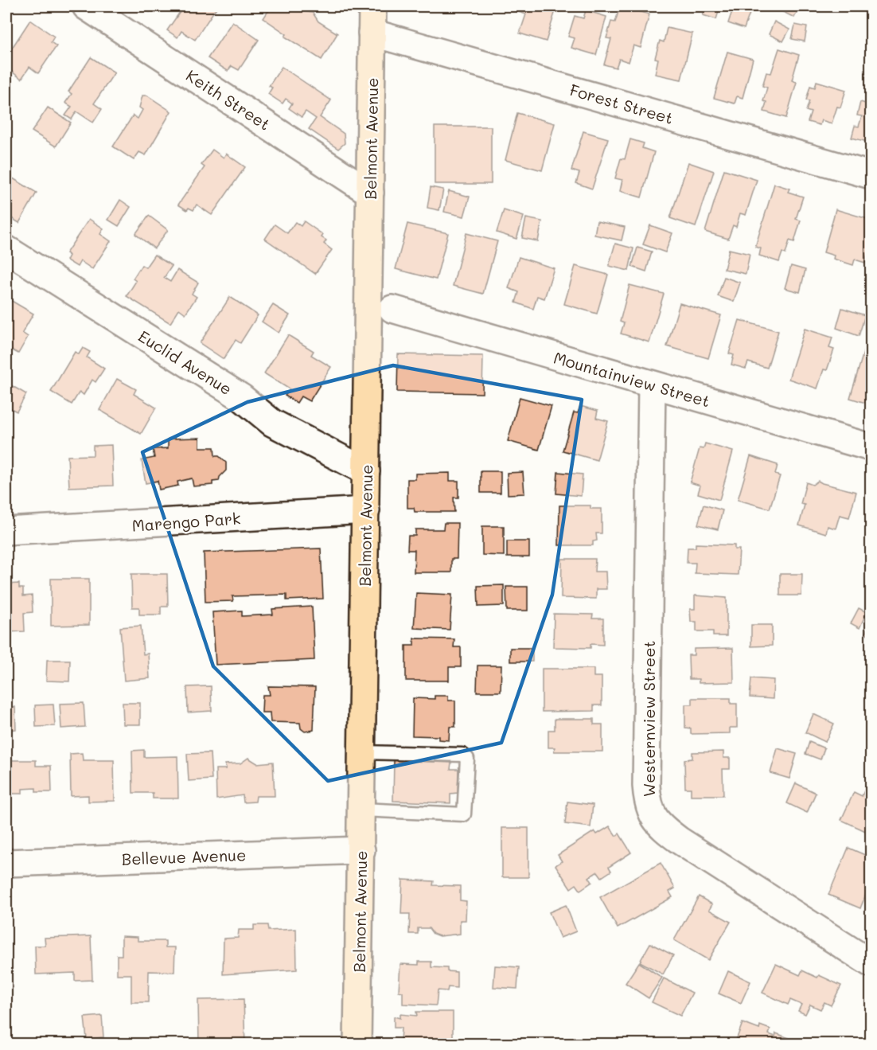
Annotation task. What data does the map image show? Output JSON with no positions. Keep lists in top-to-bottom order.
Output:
{
  "streets": {
    "main road": ["Belmont Avenue"],
    "street": [
      "Keith Street",
      "Forest Street",
      "Euclid Avenue",
      "Mountainview Street",
      "Marengo Park",
      "Westernview Street",
      "Bellevue Avenue"
    ]
  },
  "crossings": [
    ["Keith Street", "Belmont Avenue"],
    ["Forest Street", "Belmont Avenue"],
    ["Belmont Avenue", "Euclid Avenue"],
    ["Belmont Avenue", "Marengo Park"],
    ["Belmont Avenue", "Bellevue Avenue"],
    ["Mountainview Street", "Westernview Street"]
  ]
}
